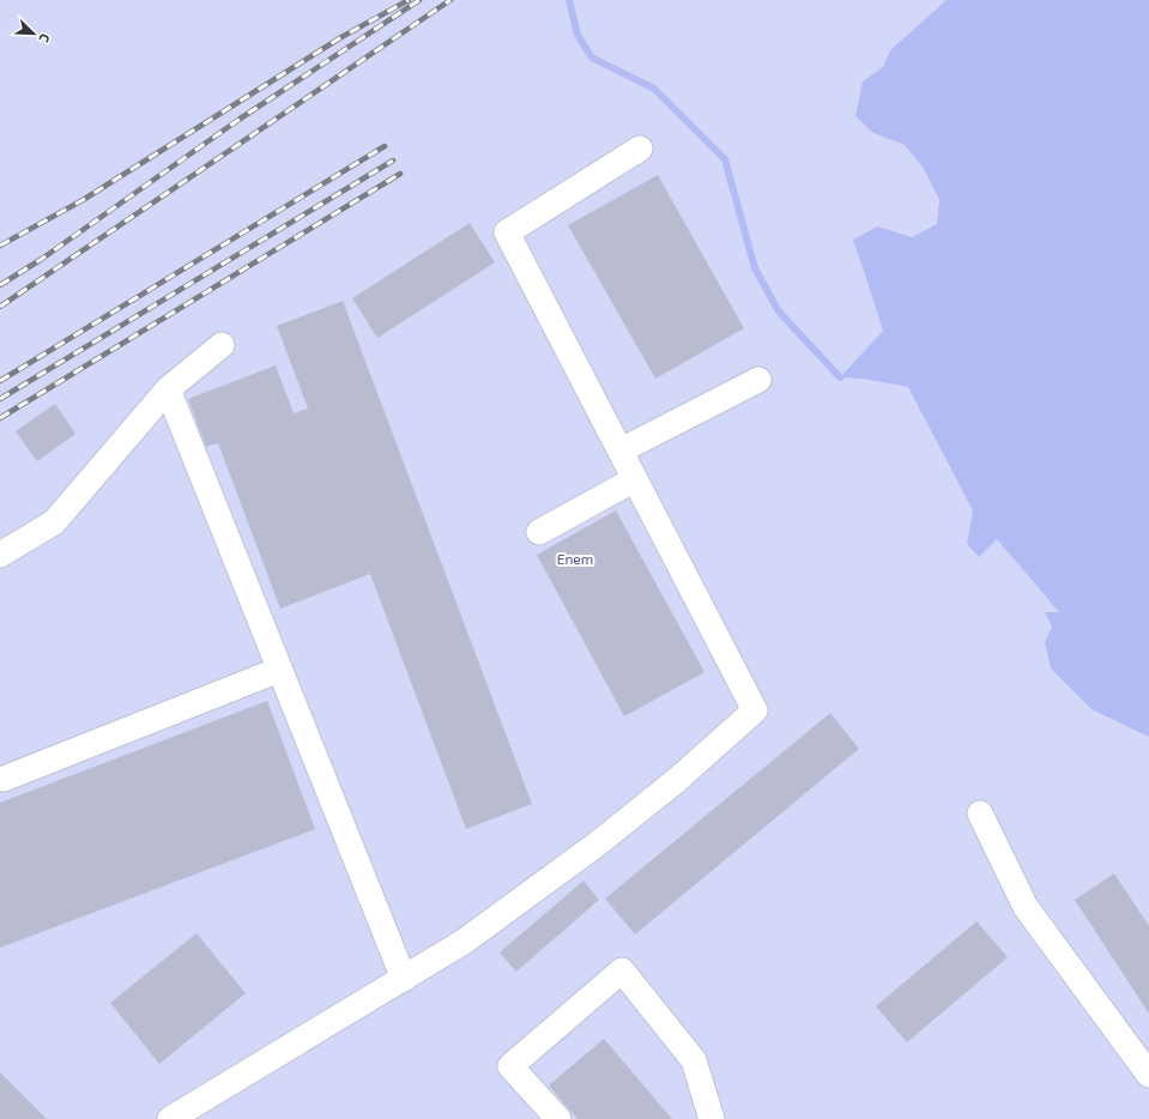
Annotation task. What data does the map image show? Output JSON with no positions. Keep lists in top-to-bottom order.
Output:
{
  "parks": ["Enem"],
  "north": "bottom right"
}
